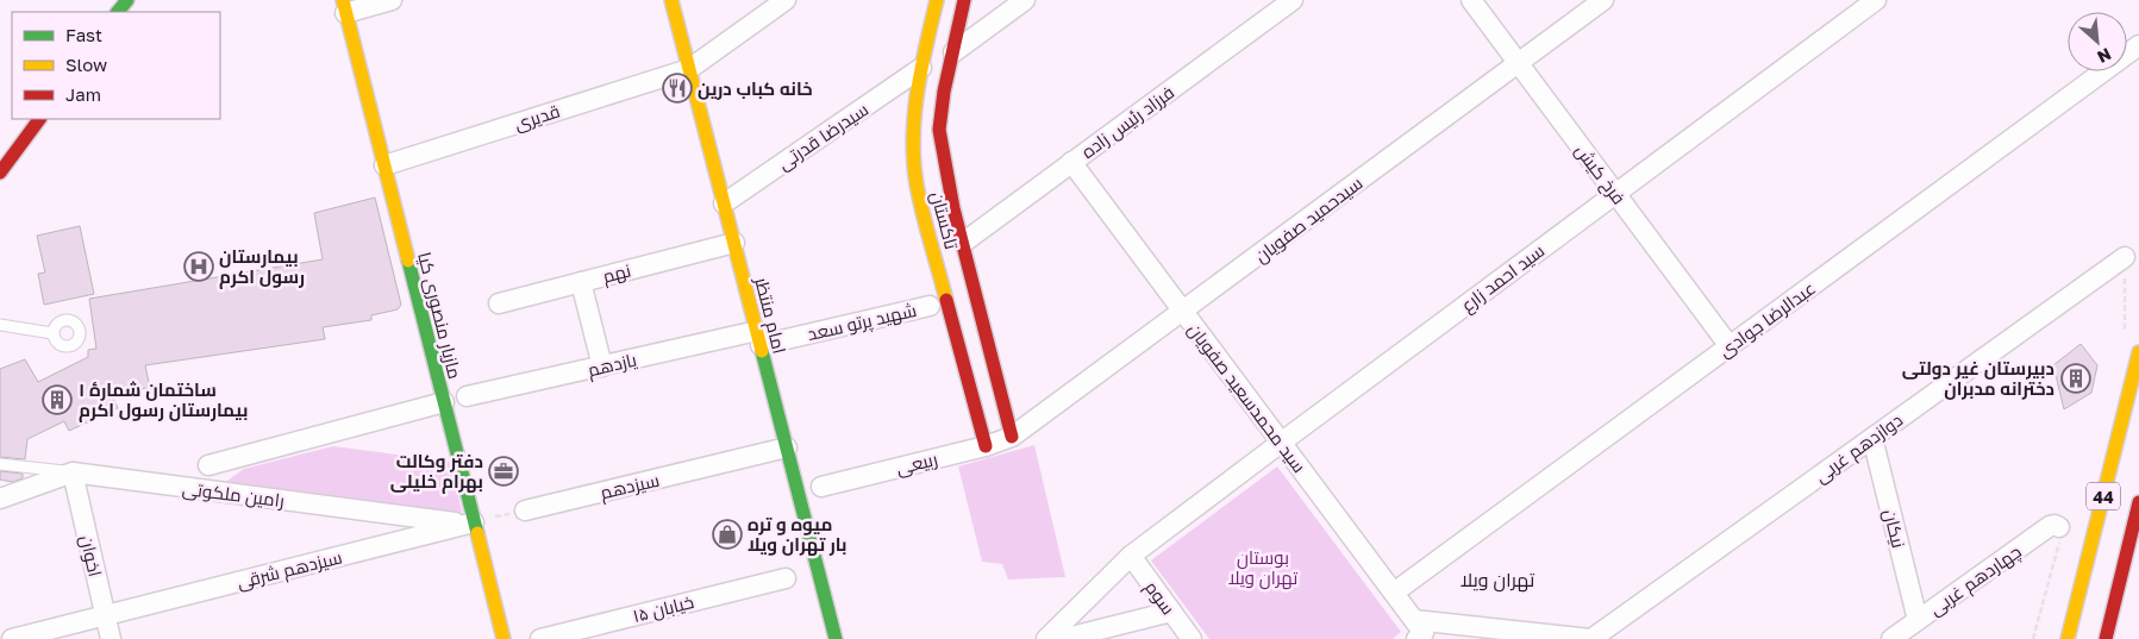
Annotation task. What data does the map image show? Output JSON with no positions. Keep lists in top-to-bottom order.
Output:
{
  "streets": {
    "main road": [
      "تاکستان",
      "مازیار منصوری کیا",
      "امام منتظر",
      "44"
    ],
    "street": [
      "قدیری",
      "فرزاد رئیس زاده",
      "سیدرضا قدرتی",
      "فرخ کیش",
      "سیدحمید صفویان",
      "نهم",
      "سید احمد زارع",
      "عبدالرضا جوادی",
      "شهید پرتو سعد",
      "یازدهم",
      "سید محمدسعید صفویان",
      "دوازدهم غربی",
      "ربیعی",
      "سیزدهم",
      "رامین ملکوتی",
      "نیکان",
      "اخوان",
      "سیزدهم شرقی",
      "چهاردهم غربی",
      "سوم",
      "خیابان ۱۵"
    ]
  },
  "crossings": [
    ["قدیری", "مازیار منصوری کیا"],
    ["قدیری", "امام منتظر"],
    ["فرزاد رئیس زاده", "تاکستان"],
    ["فرزاد رئیس زاده", "سید محمدسعید صفویان"],
    ["سیدرضا قدرتی", "تاکستان"],
    ["سیدرضا قدرتی", "امام منتظر"],
    ["فرخ کیش", "سیدحمید صفویان"],
    ["فرخ کیش", "سید احمد زارع"],
    ["فرخ کیش", "عبدالرضا جوادی"],
    ["سیدحمید صفویان", "تاکستان"],
    ["سیدحمید صفویان", "سید محمدسعید صفویان"],
    ["سیدحمید صفویان", "ربیعی"],
    ["تاکستان", "ربیعی"],
    ["نهم", "امام منتظر"],
    ["سید احمد زارع", "سید محمدسعید صفویان"],
    ["سید احمد زارع", "سوم"],
    ["مازیار منصوری کیا", "رامین ملکوتی"],
    ["مازیار منصوری کیا", "سیزدهم شرقی"],
    ["امام منتظر", "شهید پرتو سعد"],
    ["امام منتظر", "یازدهم"],
    ["امام منتظر", "سیزدهم"],
    ["عبدالرضا جوادی", "سید محمدسعید صفویان"],
    ["شهید پرتو سعد", "یازدهم"],
    ["دوازدهم غربی", "نیکان"],
    ["رامین ملکوتی", "اخوان"],
    ["رامین ملکوتی", "سیزدهم شرقی"],
    ["نیکان", "چهاردهم غربی"],
    ["اخوان", "سیزدهم شرقی"]
  ],
  "districts": ["تهران ویلا"],
  "parks": ["بوستان تهران ویلا"],
  "places": {
    "restaurant": ["خانه کباب درین"],
    "hospital": ["بیمارستان رسول اکرم"],
    "building": ["دبیرستان غیر دولتی دخترانه مدبران", "ساختمان شمارهٔ ۱ بیمارستان رسول اکرم"],
    "office": ["دفتر وکالت بهرام خلیلی"],
    "shop": ["میوه و تره بار تهران ویلا"]
  },
  "legend": ["Fast", "Slow", "Jam"],
  "north": "bottom right"
}
